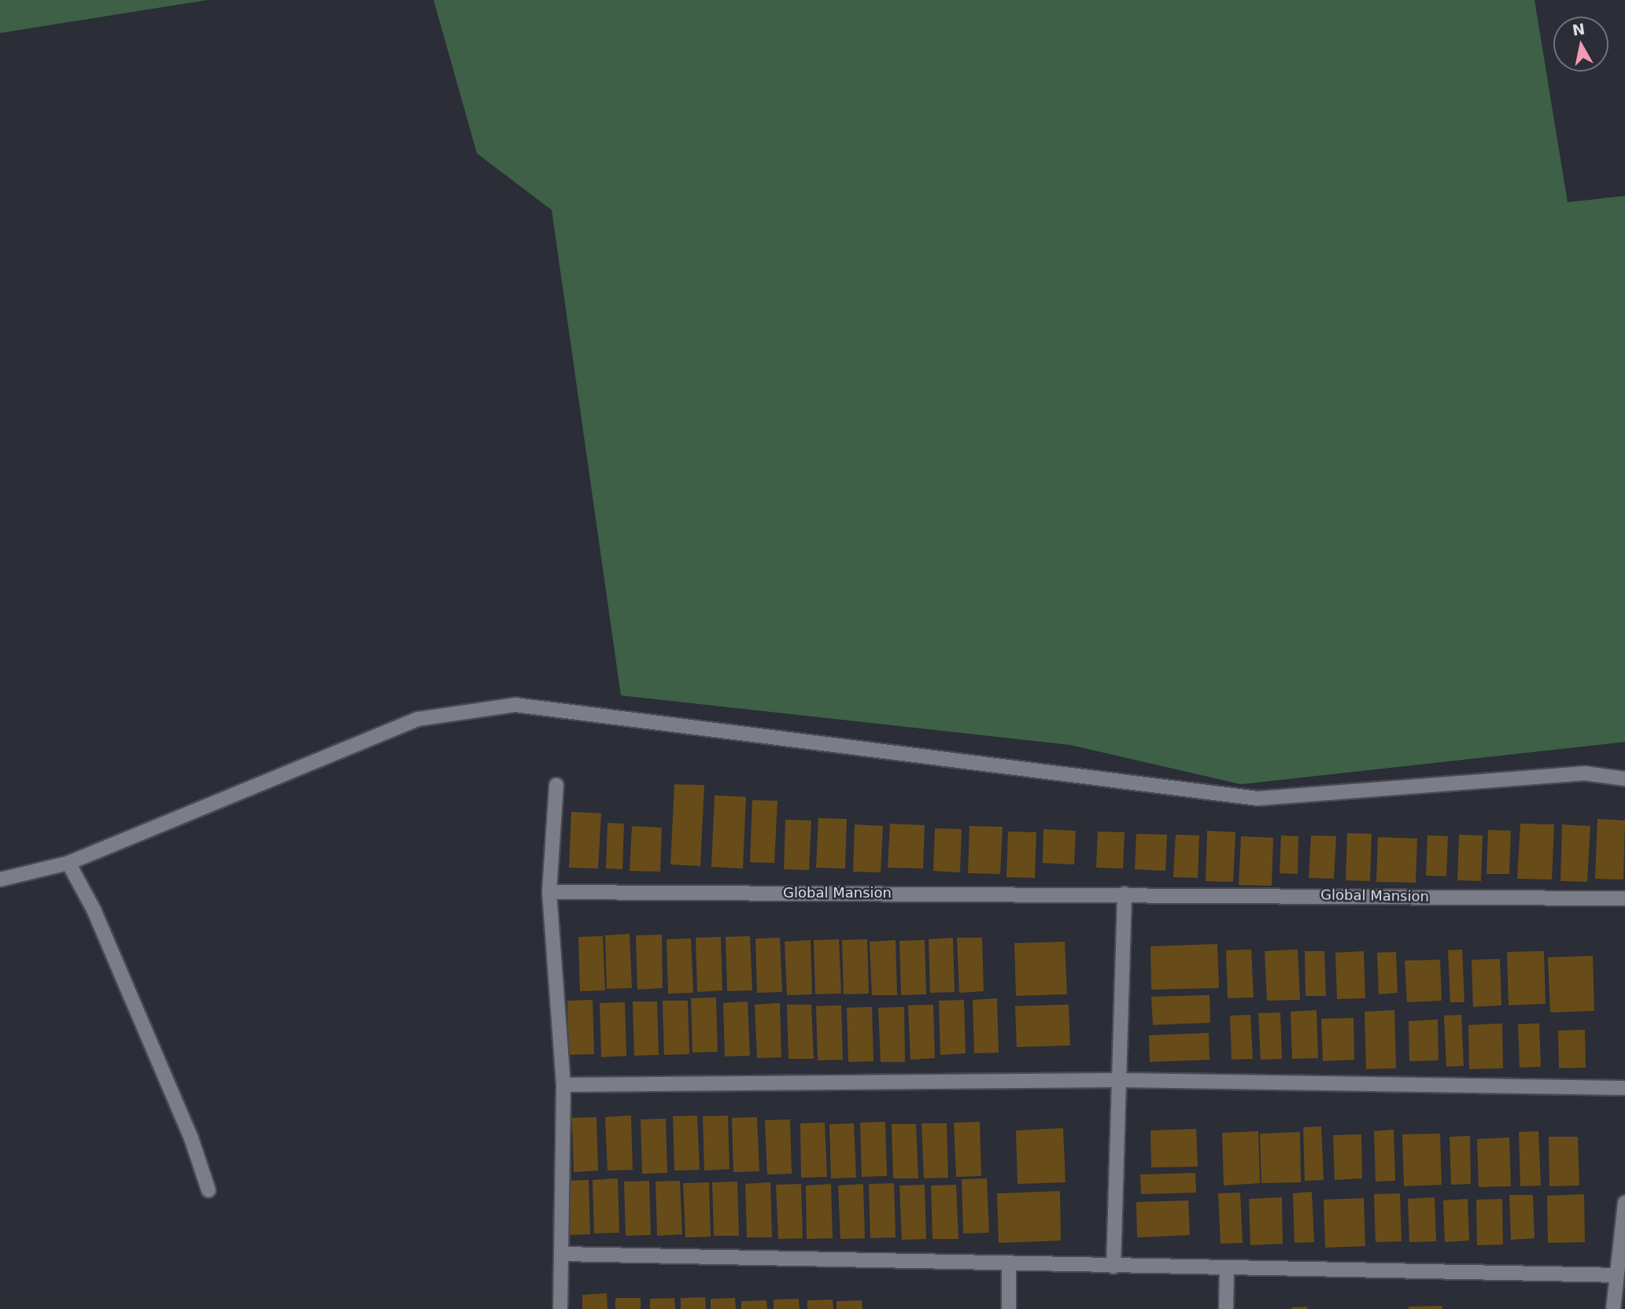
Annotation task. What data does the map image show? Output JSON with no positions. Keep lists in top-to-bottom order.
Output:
{
  "streets": {
    "street": ["Global Mansion"]
  },
  "north": "top"
}
